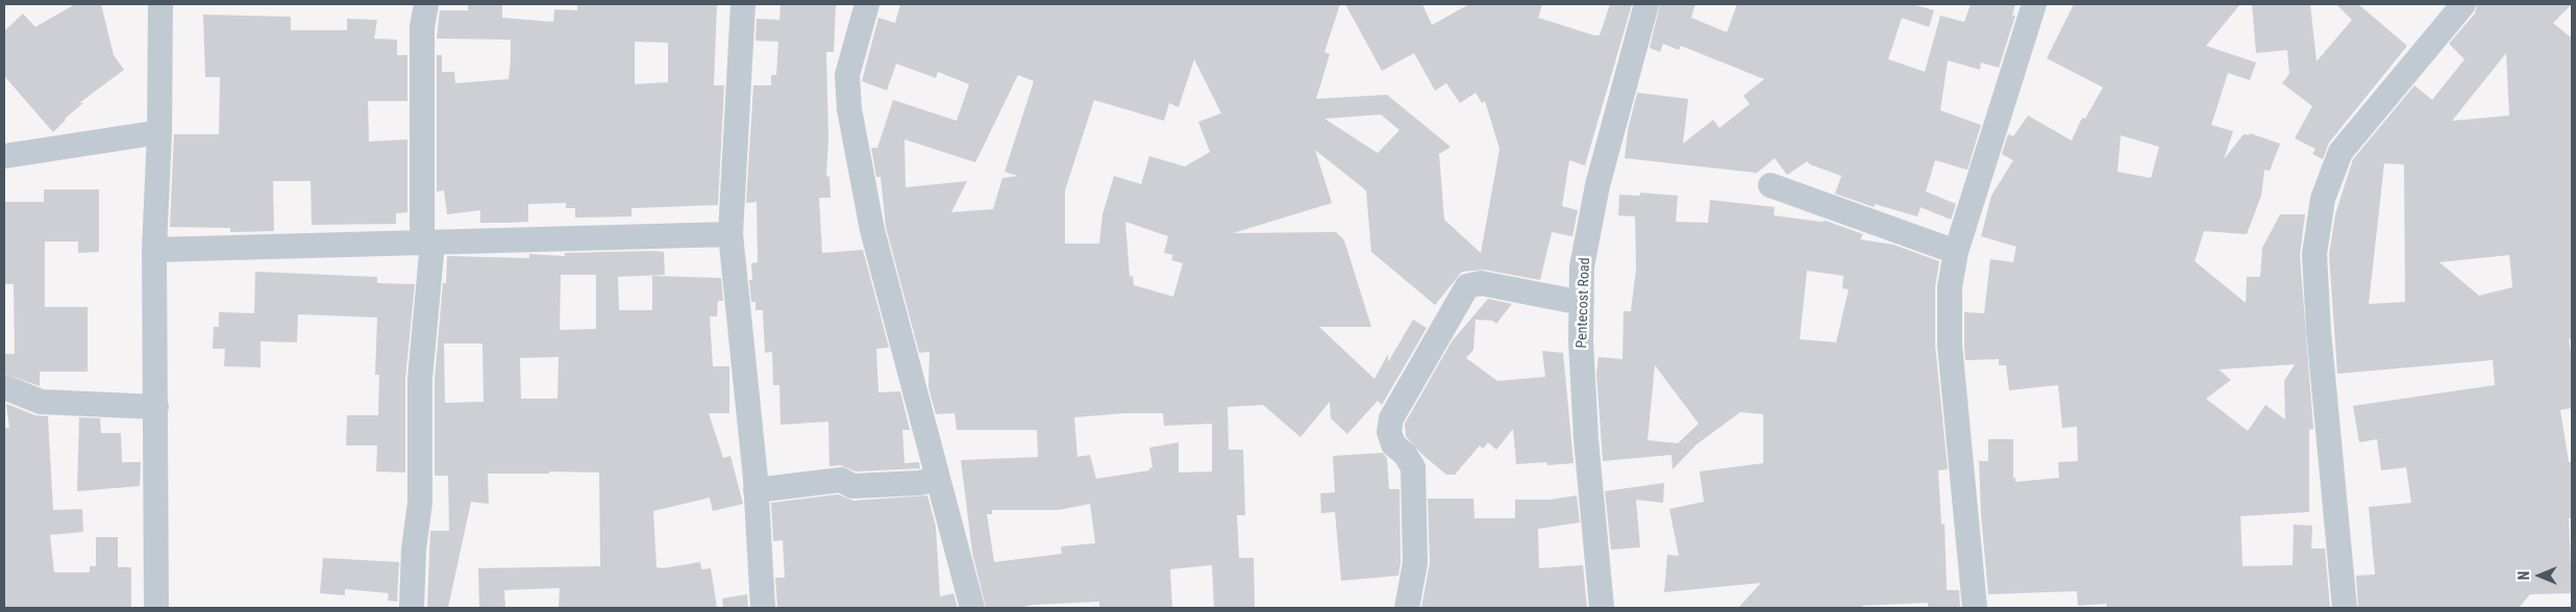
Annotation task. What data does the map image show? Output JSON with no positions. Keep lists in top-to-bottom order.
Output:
{
  "streets": {
    "street": ["Pentecost Road"]
  },
  "north": "left"
}
